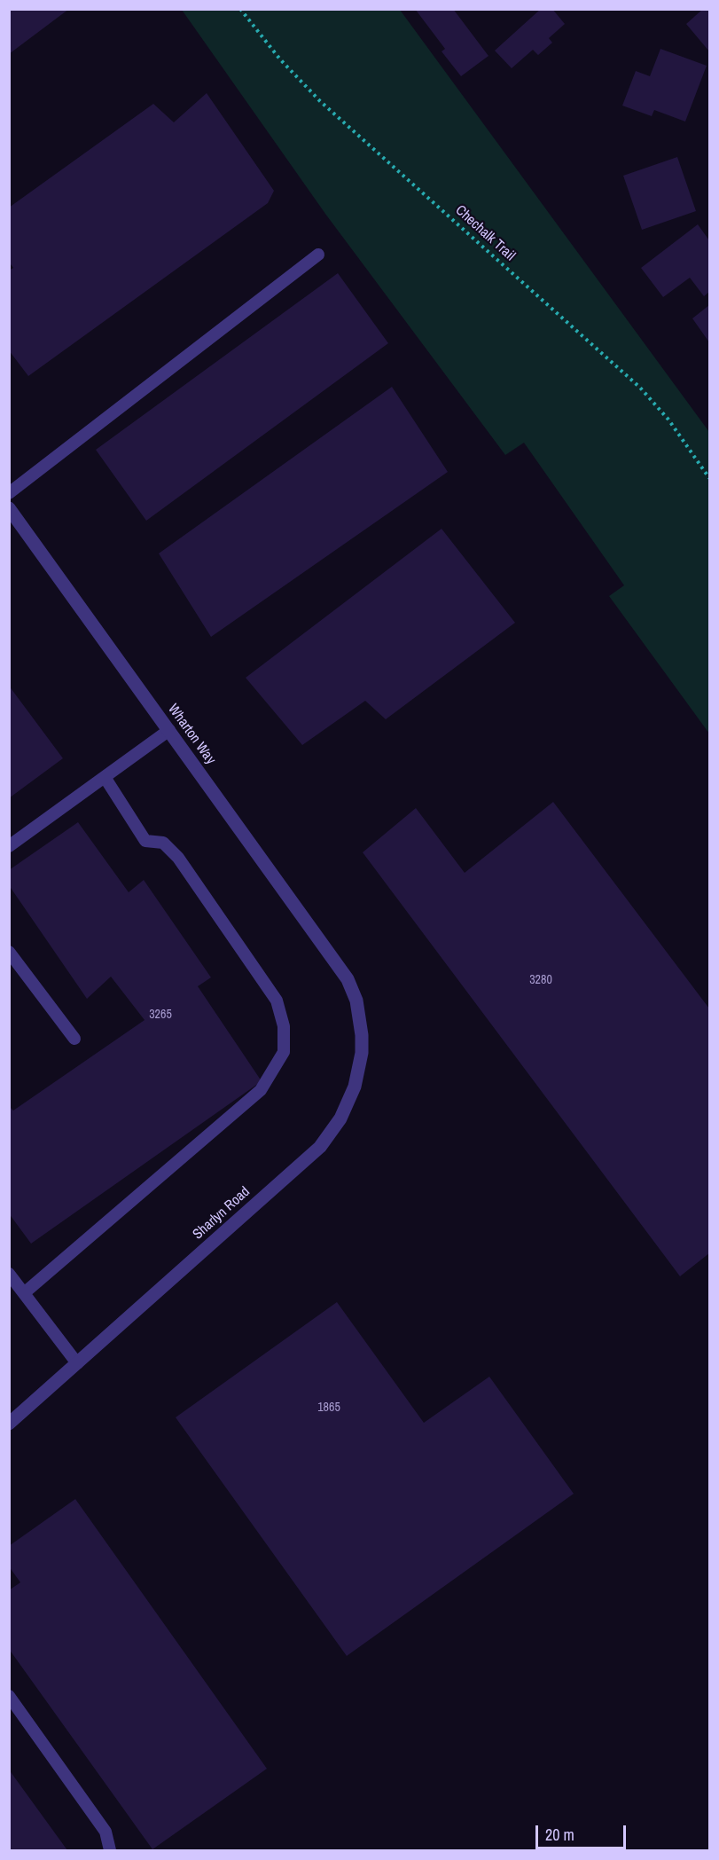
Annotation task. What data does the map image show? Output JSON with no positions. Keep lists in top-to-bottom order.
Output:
{
  "streets": {
    "street": ["Wharton Way", "Sharlyn Road"],
    "path": ["Chechalk Trail"]
  },
  "crossings": [
    ["Wharton Way", "Sharlyn Road"]
  ],
  "house_numbers": ["3280", "3265", "1865"],
  "scale_bar": "20 m"
}
